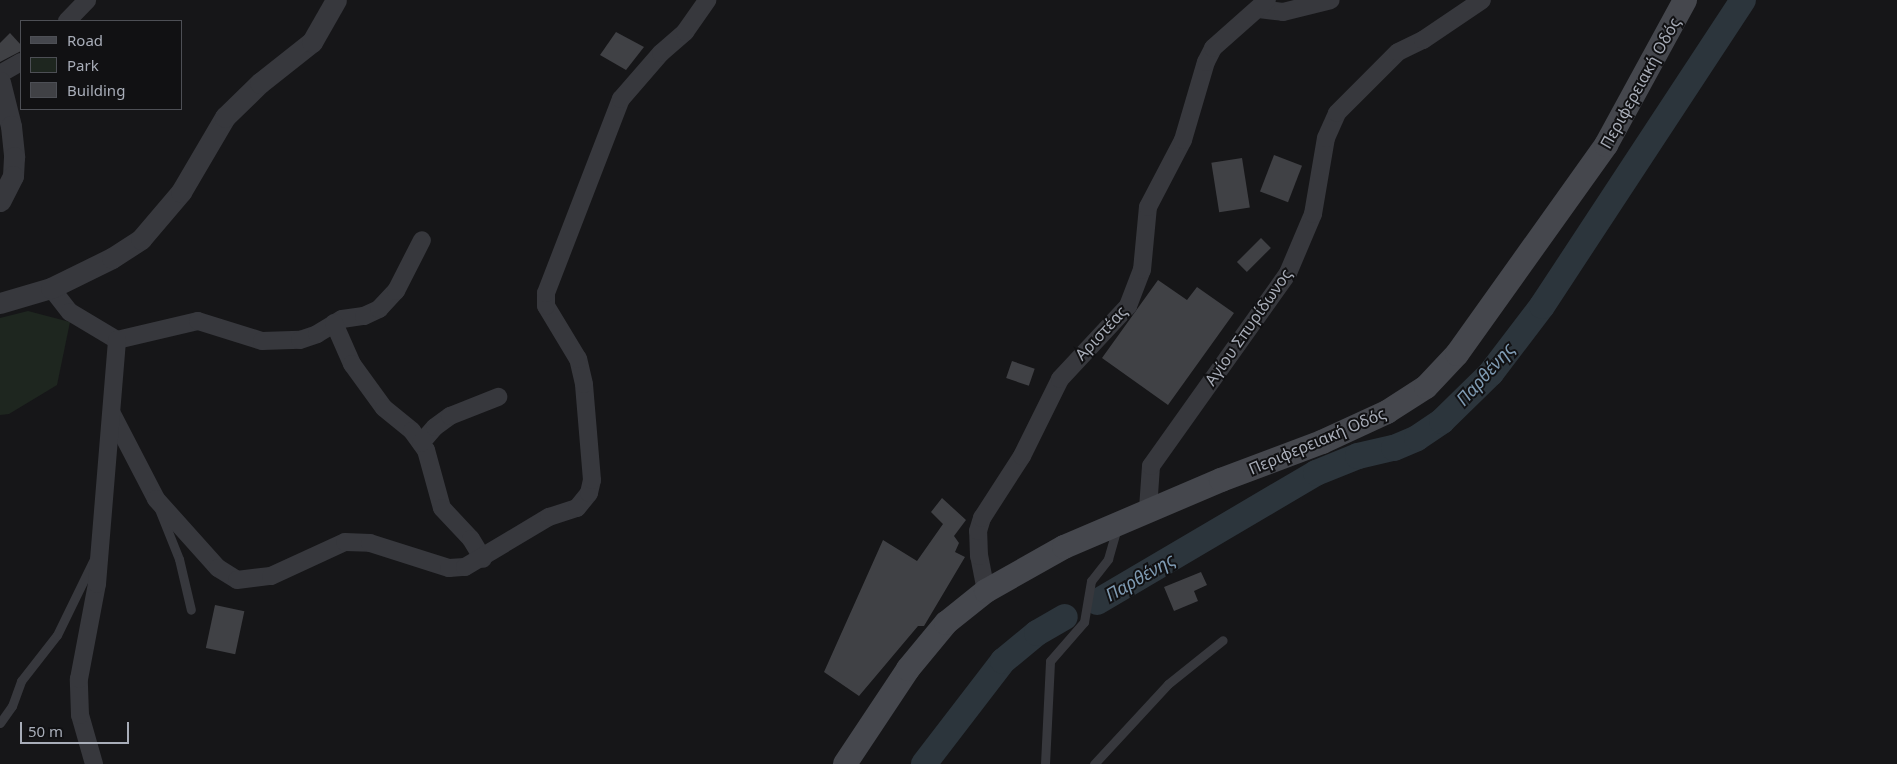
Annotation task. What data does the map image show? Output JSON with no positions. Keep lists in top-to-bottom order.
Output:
{
  "streets": {
    "main road": ["Περιφερειακή Οδός"],
    "street": ["Αγίου Σπυρίδωνος", "Αριστέας"]
  },
  "crossings": [
    ["Περιφερειακή Οδός", "Αγίου Σπυρίδωνος"],
    ["Περιφερειακή Οδός", "Αριστέας"]
  ],
  "water": ["Παρθένης"],
  "legend": ["Road", "Park", "Building"],
  "scale_bar": "50 m"
}
